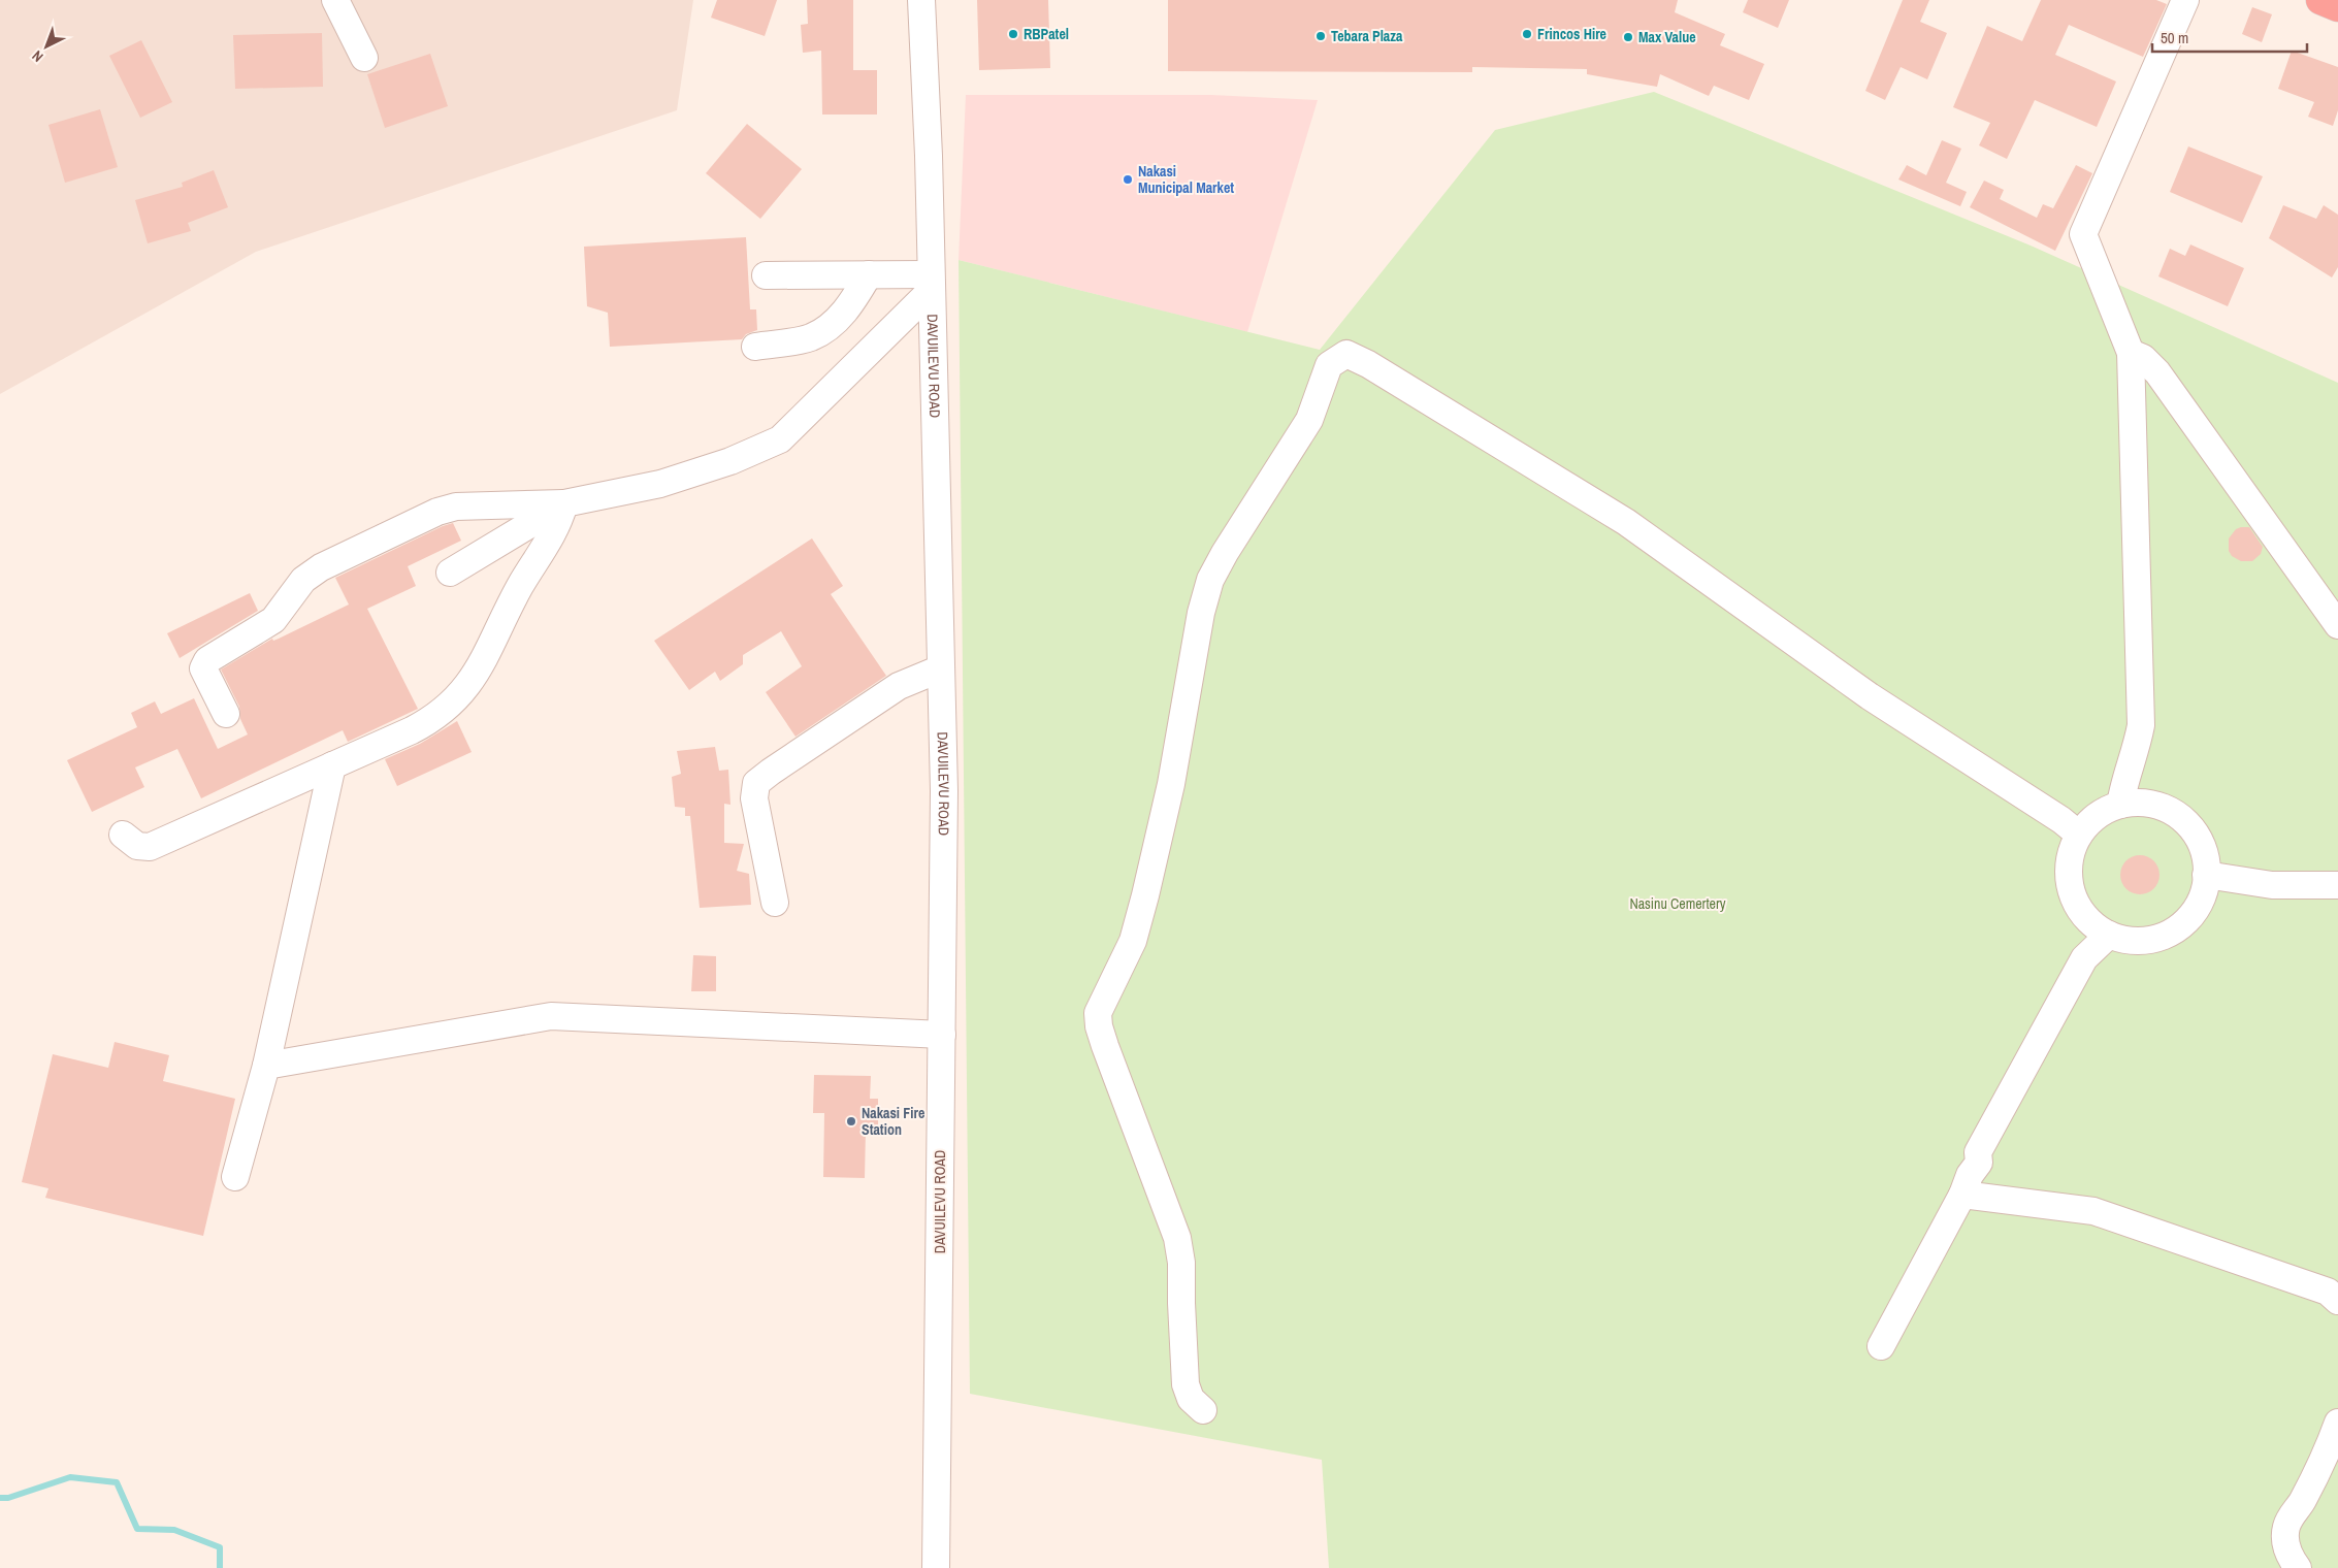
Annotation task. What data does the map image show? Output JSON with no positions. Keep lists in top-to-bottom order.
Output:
{
  "streets": {
    "street": ["DAVUILEVU ROAD"]
  },
  "parks": ["Nasinu Cemertery"],
  "places": [
    "RBPatel",
    "Frincos Hire",
    "Tebara Plaza",
    "Max Value",
    "Nakasi Municipal Market",
    "Nakasi Fire Station"
  ],
  "scale_bar": "50 m",
  "north": "bottom left"
}
